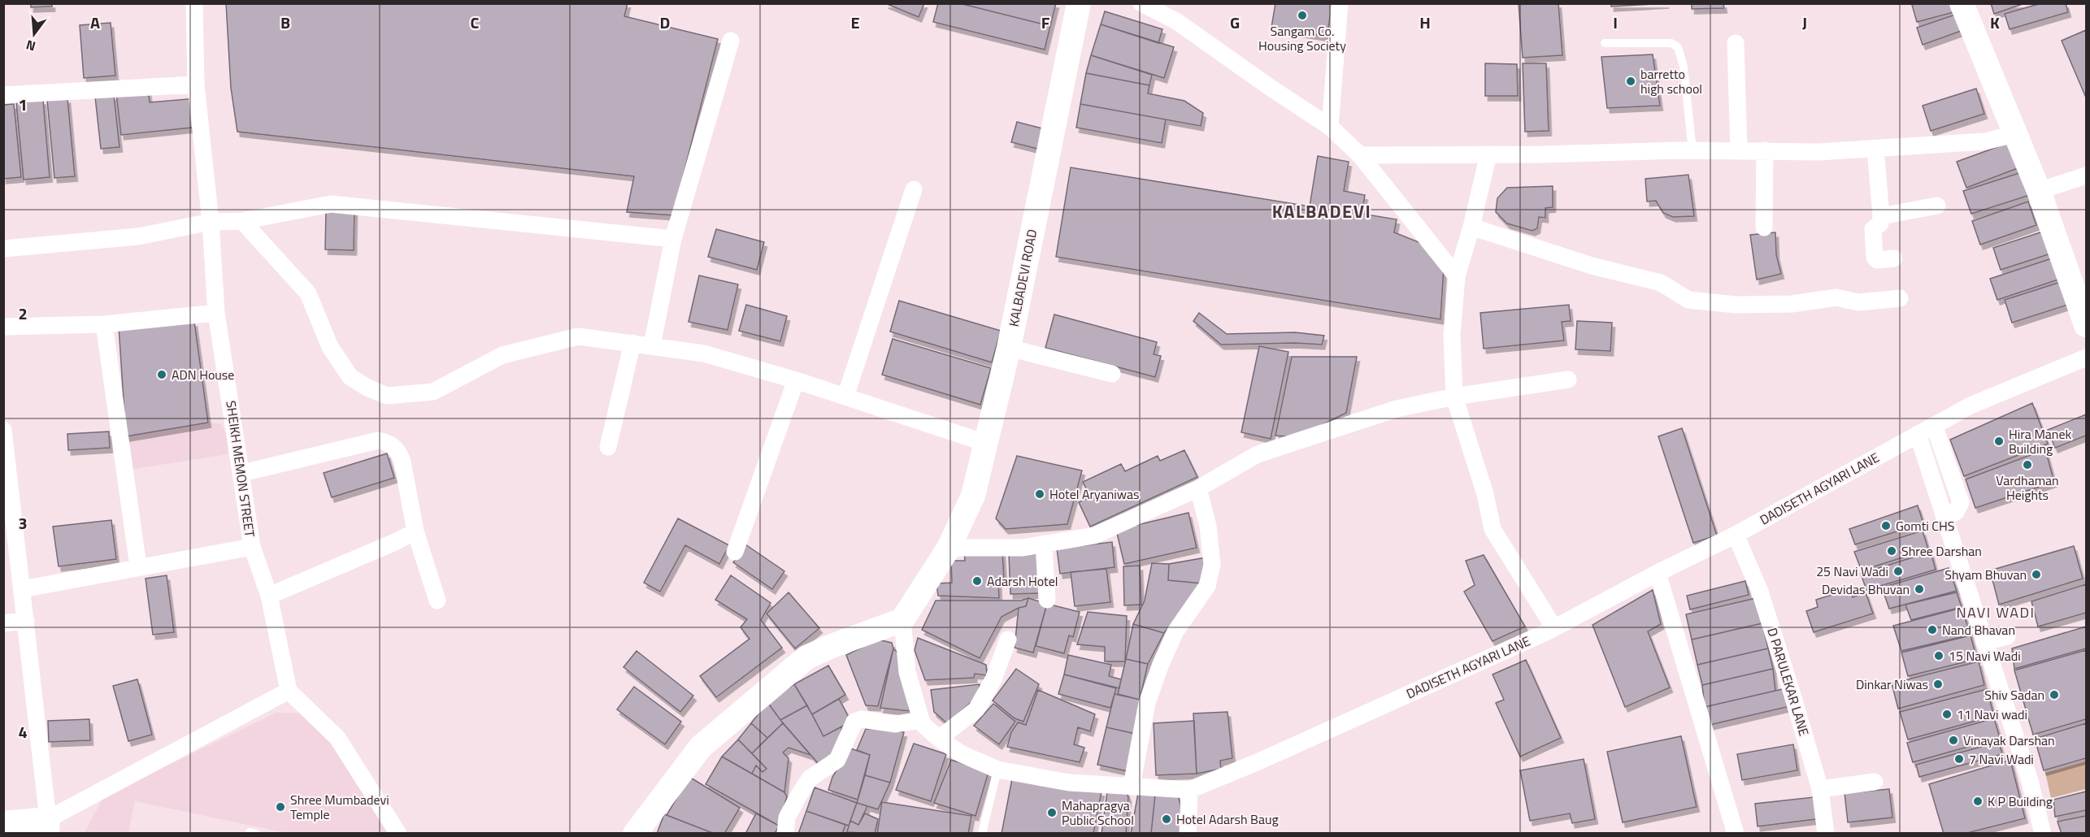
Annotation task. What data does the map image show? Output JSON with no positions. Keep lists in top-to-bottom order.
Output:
{
  "streets": {
    "main road": ["KALBADEVI ROAD"],
    "street": ["SHEIKH MEMON STREET", "DADISETH AGYARI LANE", "D PARULEKAR LANE"]
  },
  "crossings": [
    ["KALBADEVI ROAD", "DADISETH AGYARI LANE"],
    ["DADISETH AGYARI LANE", "D PARULEKAR LANE"]
  ],
  "districts": ["KALBADEVI", "NAVI WADI"],
  "places": [
    "Sangam Co. Housing Society",
    "barretto high school",
    "ADN House",
    "Hira Manek Building",
    "Vardhaman Heights",
    "Hotel Aryaniwas",
    "Gomti CHS",
    "Shree Darshan",
    "25 Navi Wadi",
    "Shyam Bhuvan",
    "Adarsh Hotel",
    "Devidas Bhuvan",
    "Nand Bhavan",
    "15 Navi Wadi",
    "Dinkar Niwas",
    "Shiv Sadan",
    "11 Navi wadi",
    "Vinayak Darshan",
    "7 Navi Wadi",
    "K P Building",
    "Shree Mumbadevi Temple",
    "Mahapragya Public School",
    "Hotel Adarsh Baug"
  ],
  "north": "bottom",
  "grid": {
    "columns": [
      "A",
      "B",
      "C",
      "D",
      "E",
      "F",
      "G",
      "H",
      "I",
      "J",
      "K"
    ],
    "rows": [
      "1",
      "2",
      "3",
      "4"
    ]
  }
}
